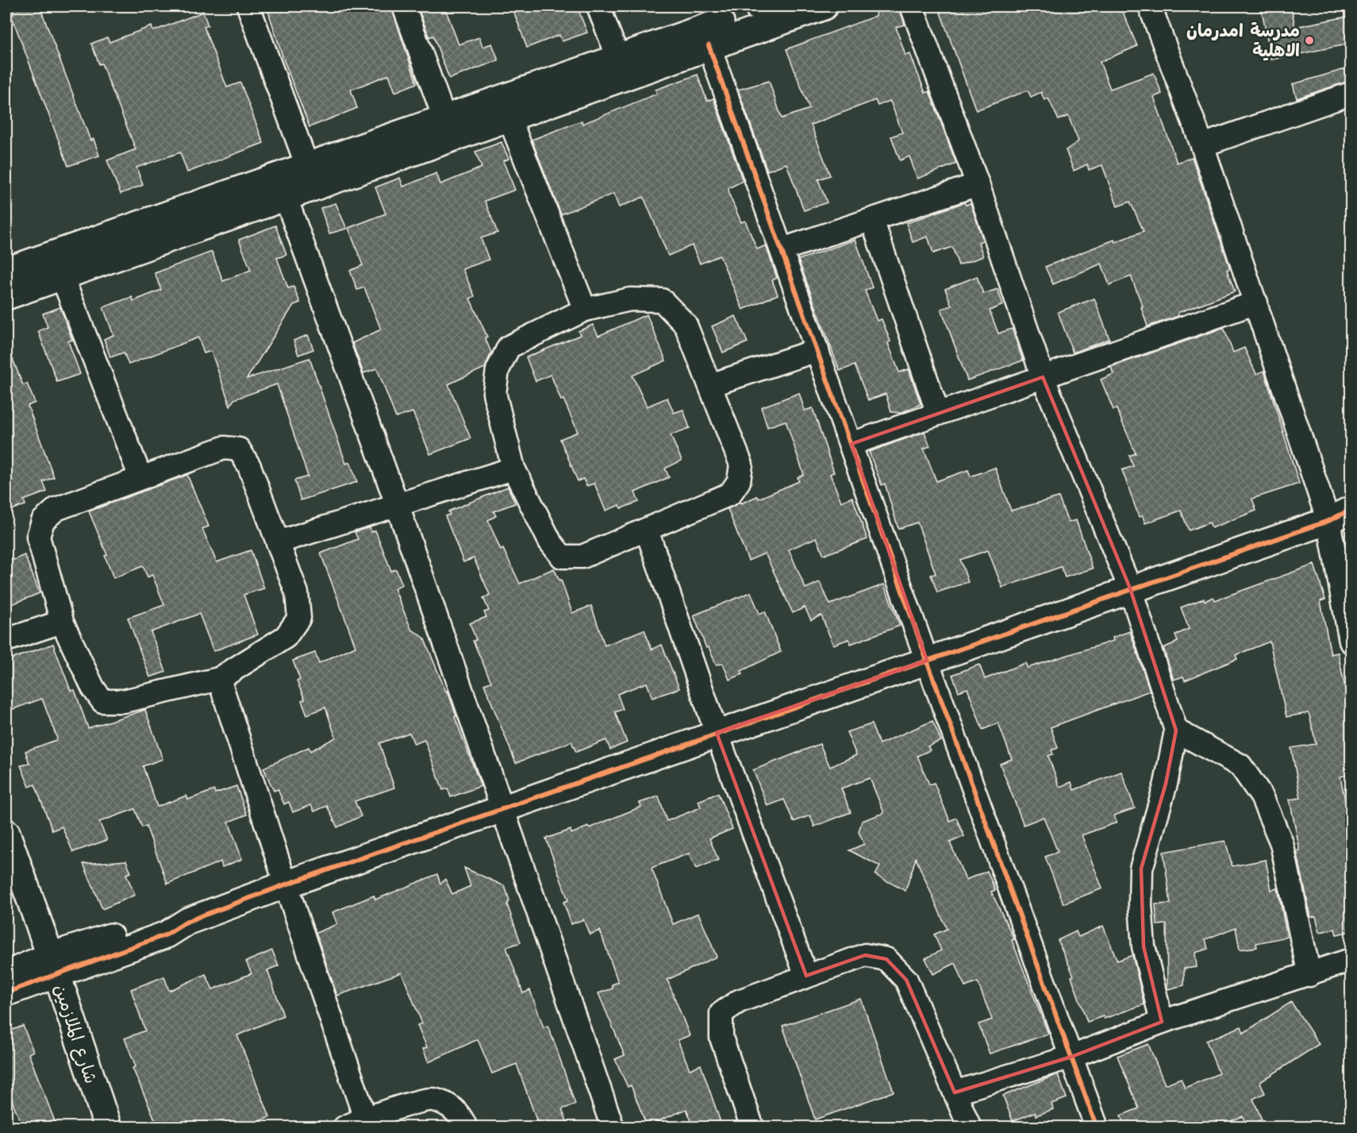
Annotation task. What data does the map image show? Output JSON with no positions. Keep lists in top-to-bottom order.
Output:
{
  "streets": {
    "street": ["شارع الملازمين"]
  },
  "places": ["مدرسة امدرمان الاهلية"]
}
